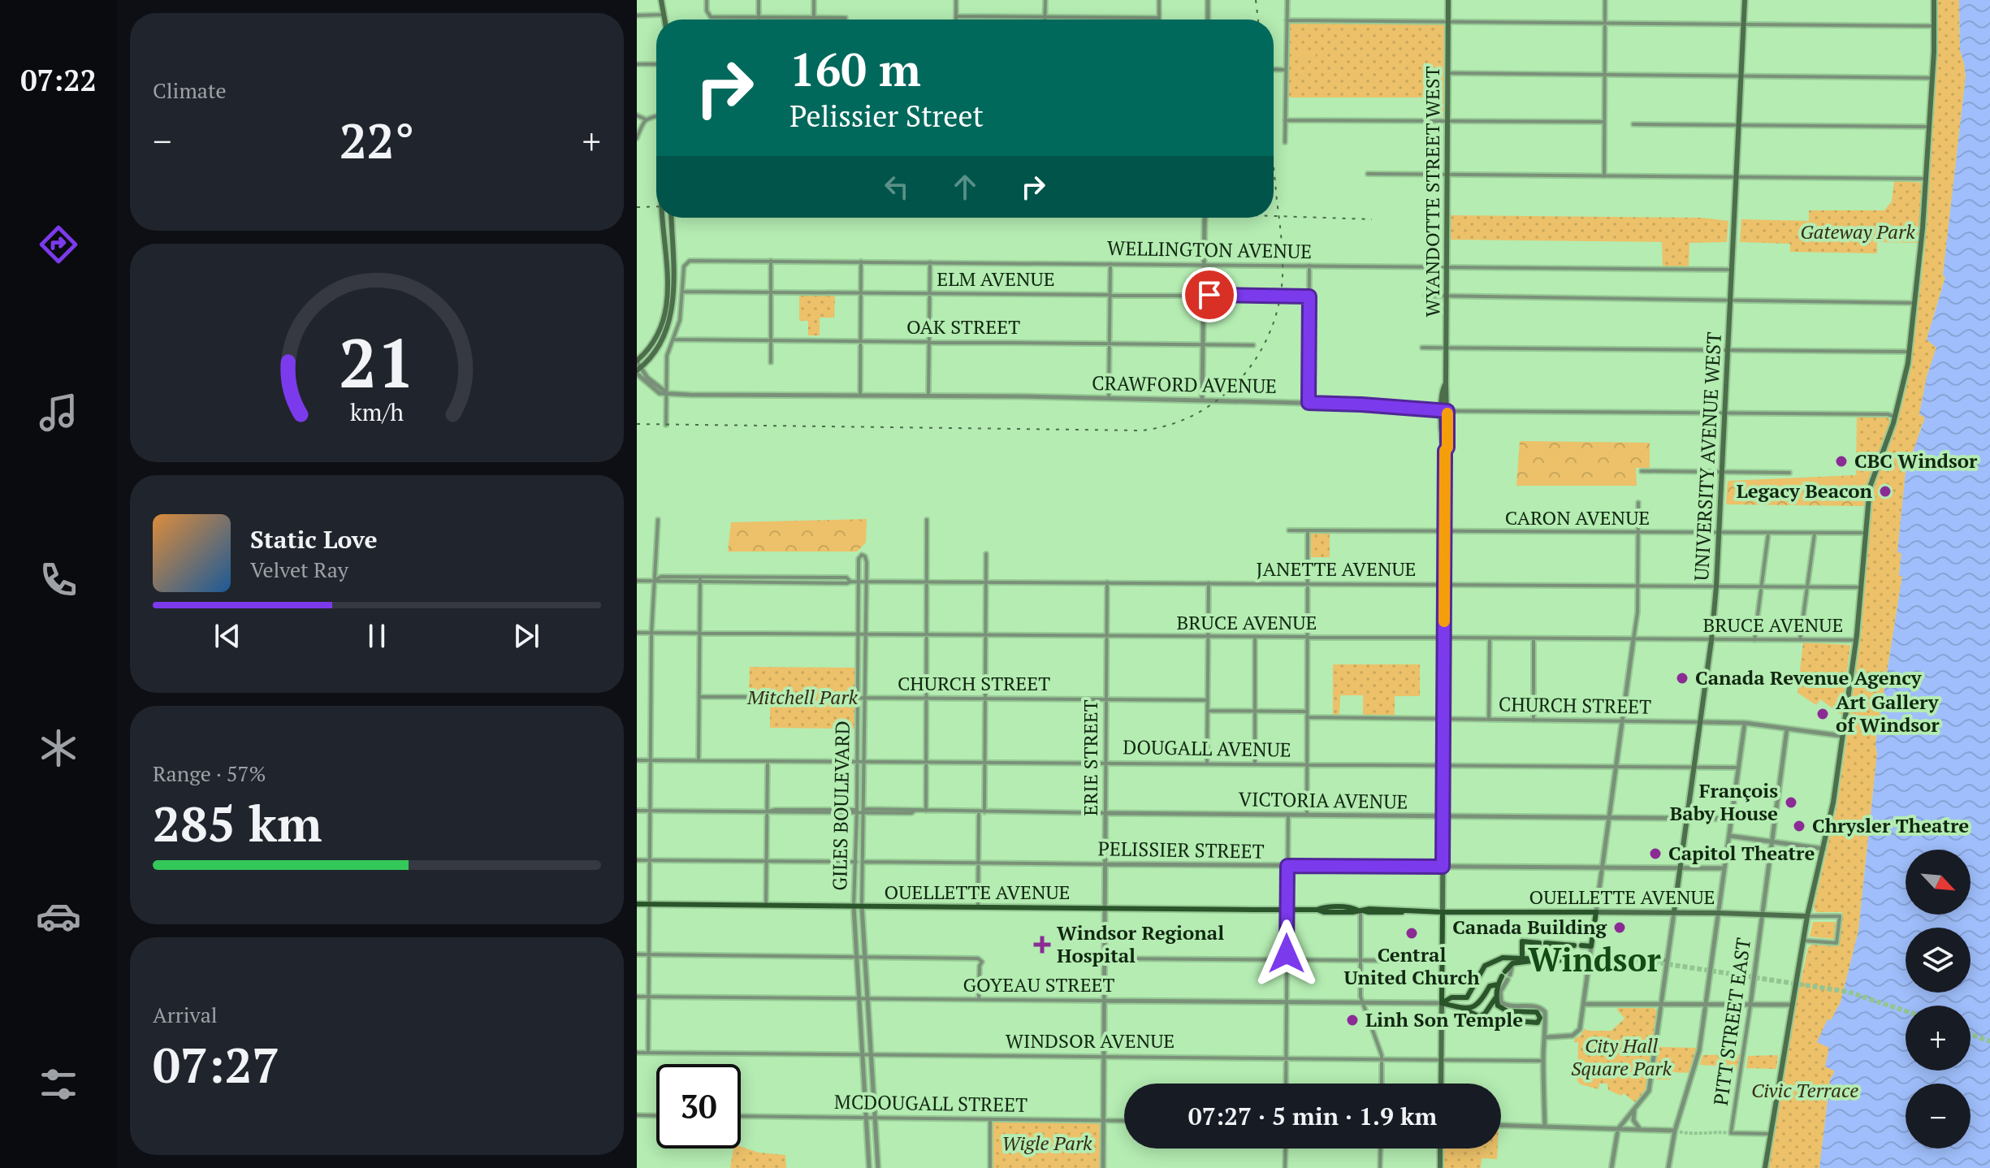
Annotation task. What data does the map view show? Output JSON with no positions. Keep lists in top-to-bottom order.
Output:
{
  "streets": {
    "main road": ["WYANDOTTE STREET WEST", "UNIVERSITY AVENUE WEST", "OUELLETTE AVENUE"],
    "street": [
      "WELLINGTON AVENUE",
      "ELM AVENUE",
      "OAK STREET",
      "CRAWFORD AVENUE",
      "CARON AVENUE",
      "JANETTE AVENUE",
      "BRUCE AVENUE",
      "CHURCH STREET",
      "DOUGALL AVENUE",
      "ERIE STREET",
      "VICTORIA AVENUE",
      "GILES BOULEVARD",
      "PELISSIER STREET",
      "GOYEAU STREET",
      "PITT STREET EAST",
      "WINDSOR AVENUE",
      "MCDOUGALL STREET"
    ]
  },
  "crossings": [
    ["WYANDOTTE STREET WEST", "WELLINGTON AVENUE"],
    ["WYANDOTTE STREET WEST", "CRAWFORD AVENUE"],
    ["WYANDOTTE STREET WEST", "CARON AVENUE"],
    ["WYANDOTTE STREET WEST", "JANETTE AVENUE"],
    ["WYANDOTTE STREET WEST", "BRUCE AVENUE"],
    ["WYANDOTTE STREET WEST", "CHURCH STREET"],
    ["WYANDOTTE STREET WEST", "DOUGALL AVENUE"],
    ["WYANDOTTE STREET WEST", "VICTORIA AVENUE"],
    ["WYANDOTTE STREET WEST", "PELISSIER STREET"],
    ["WYANDOTTE STREET WEST", "OUELLETTE AVENUE"],
    ["WYANDOTTE STREET WEST", "GOYEAU STREET"],
    ["WYANDOTTE STREET WEST", "WINDSOR AVENUE"],
    ["WELLINGTON AVENUE", "ELM AVENUE"],
    ["WELLINGTON AVENUE", "UNIVERSITY AVENUE WEST"],
    ["CRAWFORD AVENUE", "UNIVERSITY AVENUE WEST"],
    ["UNIVERSITY AVENUE WEST", "CARON AVENUE"],
    ["UNIVERSITY AVENUE WEST", "JANETTE AVENUE"],
    ["UNIVERSITY AVENUE WEST", "BRUCE AVENUE"],
    ["UNIVERSITY AVENUE WEST", "CHURCH STREET"],
    ["UNIVERSITY AVENUE WEST", "DOUGALL AVENUE"],
    ["UNIVERSITY AVENUE WEST", "VICTORIA AVENUE"],
    ["UNIVERSITY AVENUE WEST", "PELISSIER STREET"],
    ["UNIVERSITY AVENUE WEST", "OUELLETTE AVENUE"],
    ["JANETTE AVENUE", "ERIE STREET"],
    ["JANETTE AVENUE", "GILES BOULEVARD"],
    ["BRUCE AVENUE", "ERIE STREET"],
    ["BRUCE AVENUE", "GILES BOULEVARD"],
    ["CHURCH STREET", "ERIE STREET"],
    ["CHURCH STREET", "GILES BOULEVARD"],
    ["CHURCH STREET", "PITT STREET EAST"],
    ["DOUGALL AVENUE", "ERIE STREET"],
    ["DOUGALL AVENUE", "GILES BOULEVARD"],
    ["ERIE STREET", "VICTORIA AVENUE"],
    ["ERIE STREET", "PELISSIER STREET"],
    ["ERIE STREET", "OUELLETTE AVENUE"],
    ["ERIE STREET", "GOYEAU STREET"],
    ["ERIE STREET", "WINDSOR AVENUE"],
    ["ERIE STREET", "MCDOUGALL STREET"],
    ["VICTORIA AVENUE", "GILES BOULEVARD"],
    ["GILES BOULEVARD", "PELISSIER STREET"],
    ["GILES BOULEVARD", "OUELLETTE AVENUE"],
    ["GILES BOULEVARD", "GOYEAU STREET"],
    ["GILES BOULEVARD", "WINDSOR AVENUE"],
    ["GILES BOULEVARD", "MCDOUGALL STREET"],
    ["OUELLETTE AVENUE", "PITT STREET EAST"]
  ],
  "districts": ["Windsor"],
  "parks": [
    "Gateway Park",
    "Mitchell Park",
    "City Hall Square Park",
    "Civic Terrace",
    "Wigle Park"
  ],
  "places": {
    "other": [
      "CBC Windsor",
      "Legacy Beacon",
      "Canada Revenue Agency",
      "Art Gallery of Windsor",
      "François Baby House",
      "Chrysler Theatre",
      "Capitol Theatre",
      "Canada Building",
      "Central United Church",
      "Linh Son Temple"
    ],
    "health": ["Windsor Regional Hospital"]
  },
  "north": "bottom right",
  "page": {
    "tabs": "07:22",
    "tile": [
      "Climate",
      ["Range · 57%", "285 km"],
      ["Arrival", "07:27"]
    ],
    "turn": ["160 m", "Pelissier Street"],
    "heat": ["−", "22°", "+"],
    "song": ["Static Love", "Velvet Ray"],
    "map_buttons": ["+", "−"],
    "limit": "30",
    "trip": "07:27 · 5 min · 1.9 km",
    "gauge": ["21", "km/h"]
  }
}
